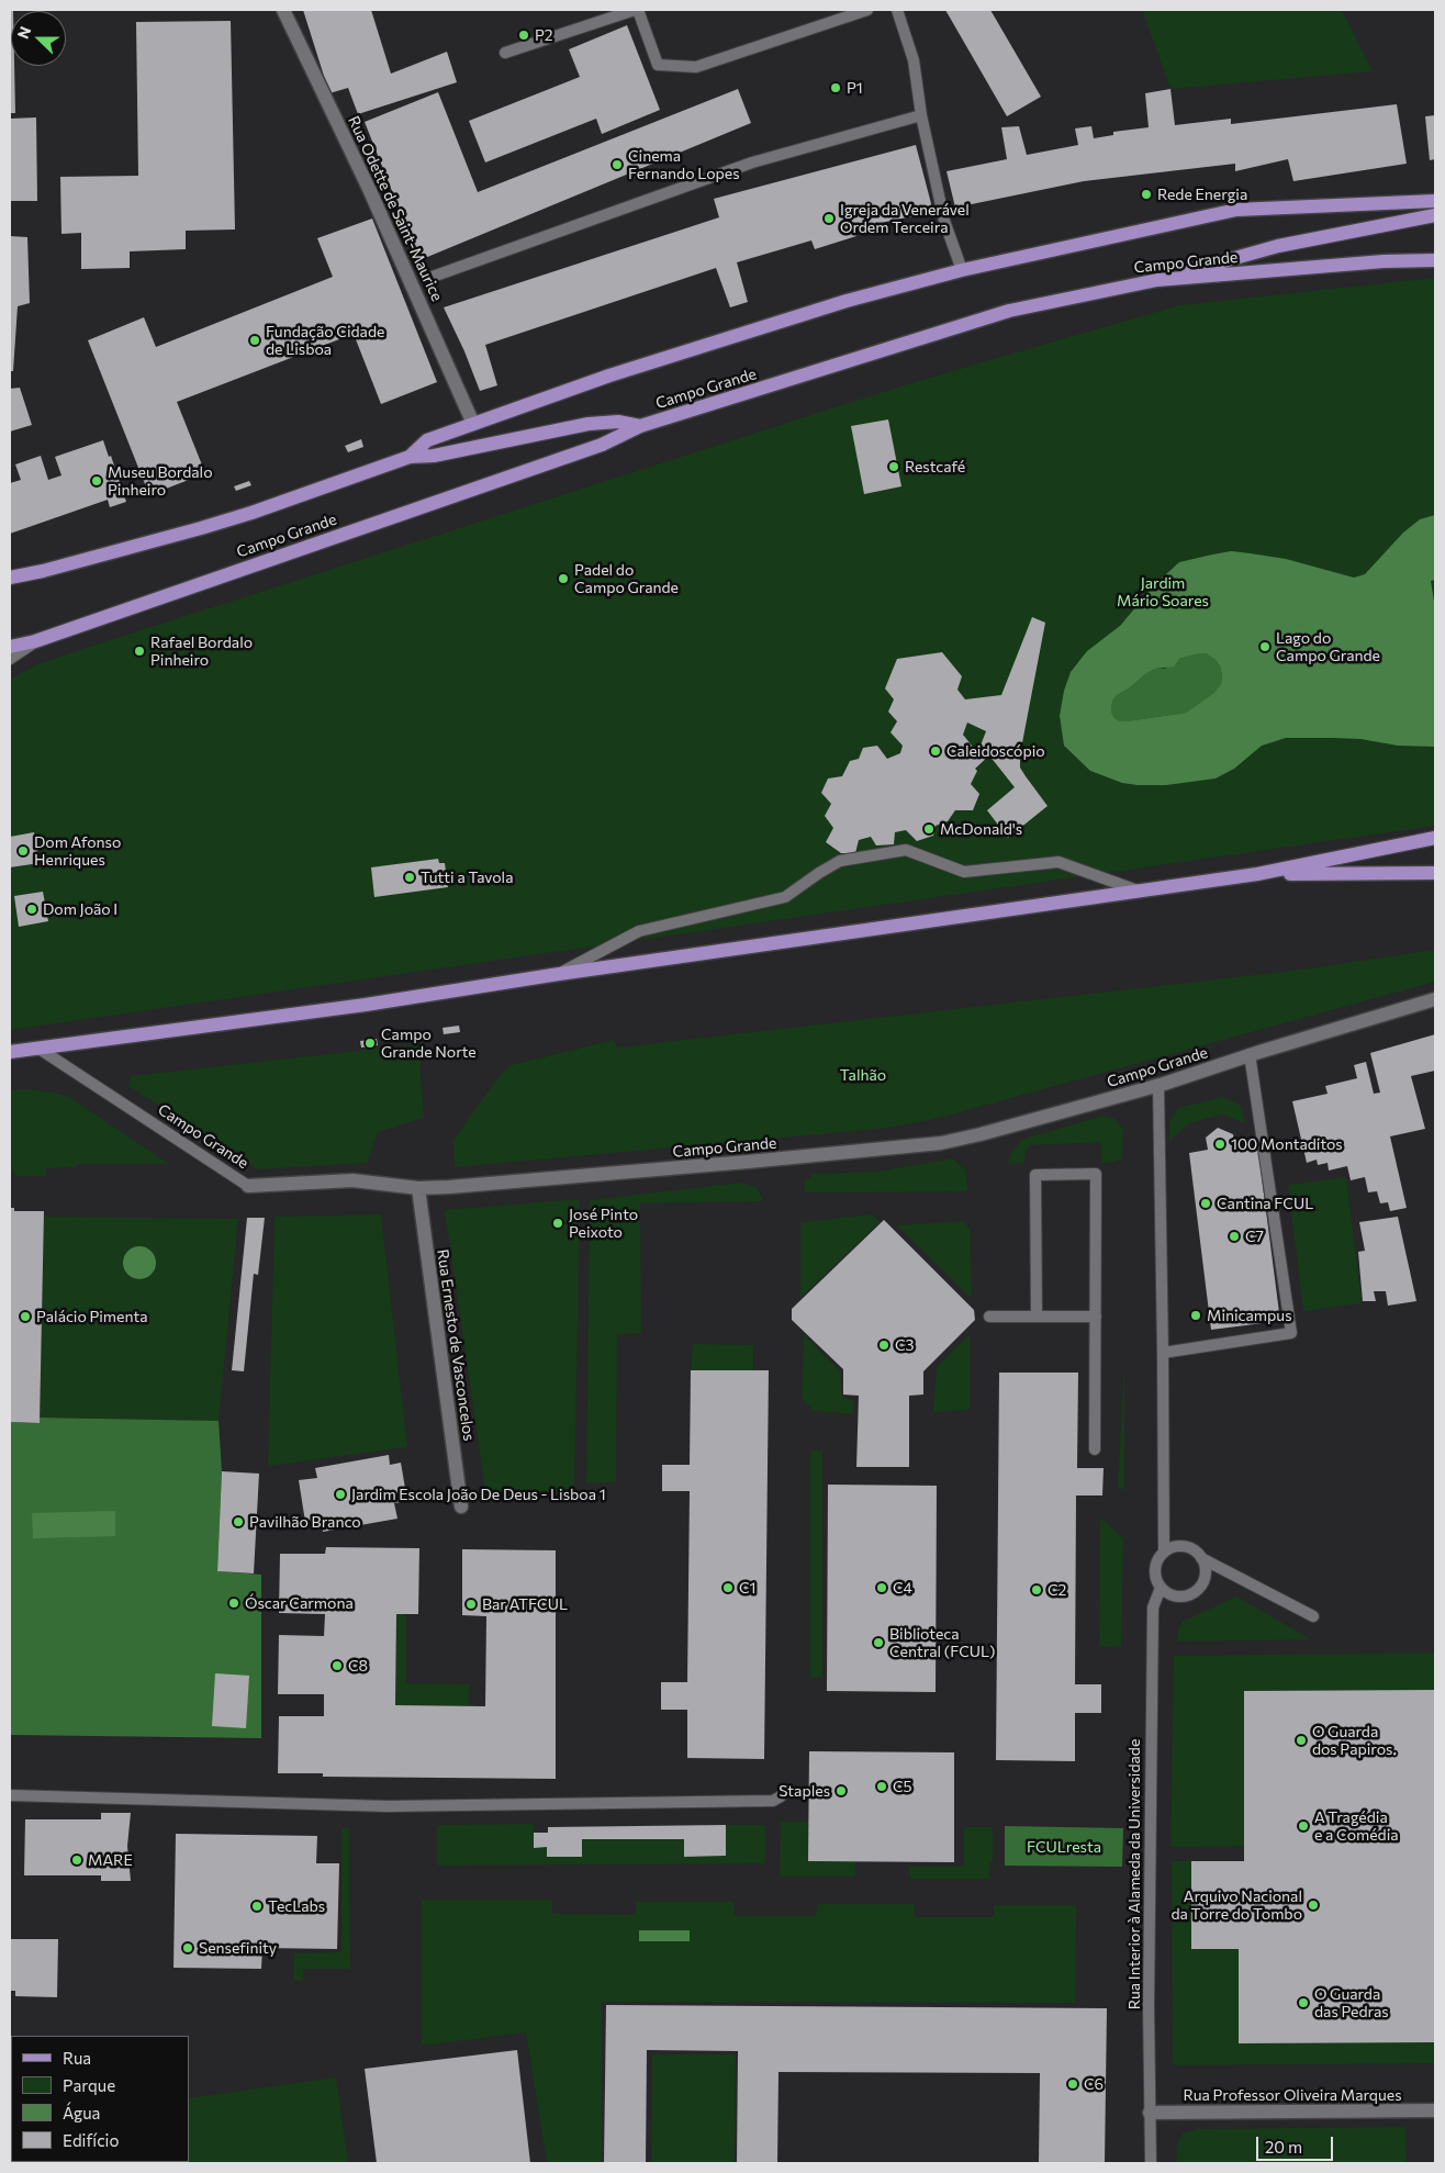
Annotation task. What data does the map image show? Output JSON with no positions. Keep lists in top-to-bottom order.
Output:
{
  "streets": {
    "main road": ["Campo Grande"],
    "street": ["Rua Odette de Saint-Maurice", "Rua Ernesto de Vasconcelos", "Rua Professor Oliveira Marques"],
    "lane": ["Rua Interior à Alameda da Universidade"]
  },
  "crossings": [
    ["Campo Grande", "Rua Ernesto de Vasconcelos"],
    ["Campo Grande", "Rua Interior à Alameda da Universidade"],
    ["Rua Interior à Alameda da Universidade", "Rua Professor Oliveira Marques"]
  ],
  "parks": ["Jardim Mário Soares", "Talhão", "FCULresta"],
  "places": [
    "P2",
    "P1",
    "Cinema Fernando Lopes",
    "Rede Energia",
    "Igreja da Venerável Ordem Terceira",
    "Fundação Cidade de Lisboa",
    "Restcafé",
    "Museu Bordalo Pinheiro",
    "Padel do Campo Grande",
    "Lago do Campo Grande",
    "Rafael Bordalo Pinheiro",
    "Caleidoscópio",
    "McDonald's",
    "Dom Afonso Henriques",
    "Tutti a Tavola",
    "Dom João I",
    "Campo Grande Norte",
    "100 Montaditos",
    "Cantina FCUL",
    "José Pinto Peixoto",
    "C7",
    "Minicampus",
    "Palácio Pimenta",
    "C3",
    "Jardim Escola João De Deus - Lisboa 1",
    "Pavilhão Branco",
    "C1",
    "C4",
    "C2",
    "Óscar Carmona",
    "Bar ATFCUL",
    "Biblioteca Central (FCUL)",
    "C8",
    "O Guarda dos Papiros.",
    "C5",
    "Staples",
    "A Tragédia e a Comédia",
    "MARE",
    "Arquivo Nacional da Torre do Tombo",
    "TecLabs",
    "Sensefinity",
    "O Guarda das Pedras",
    "C6"
  ],
  "legend": [
    "Rua",
    "Parque",
    "Água",
    "Edifício"
  ],
  "scale_bar": "20 m",
  "north": "left"
}
